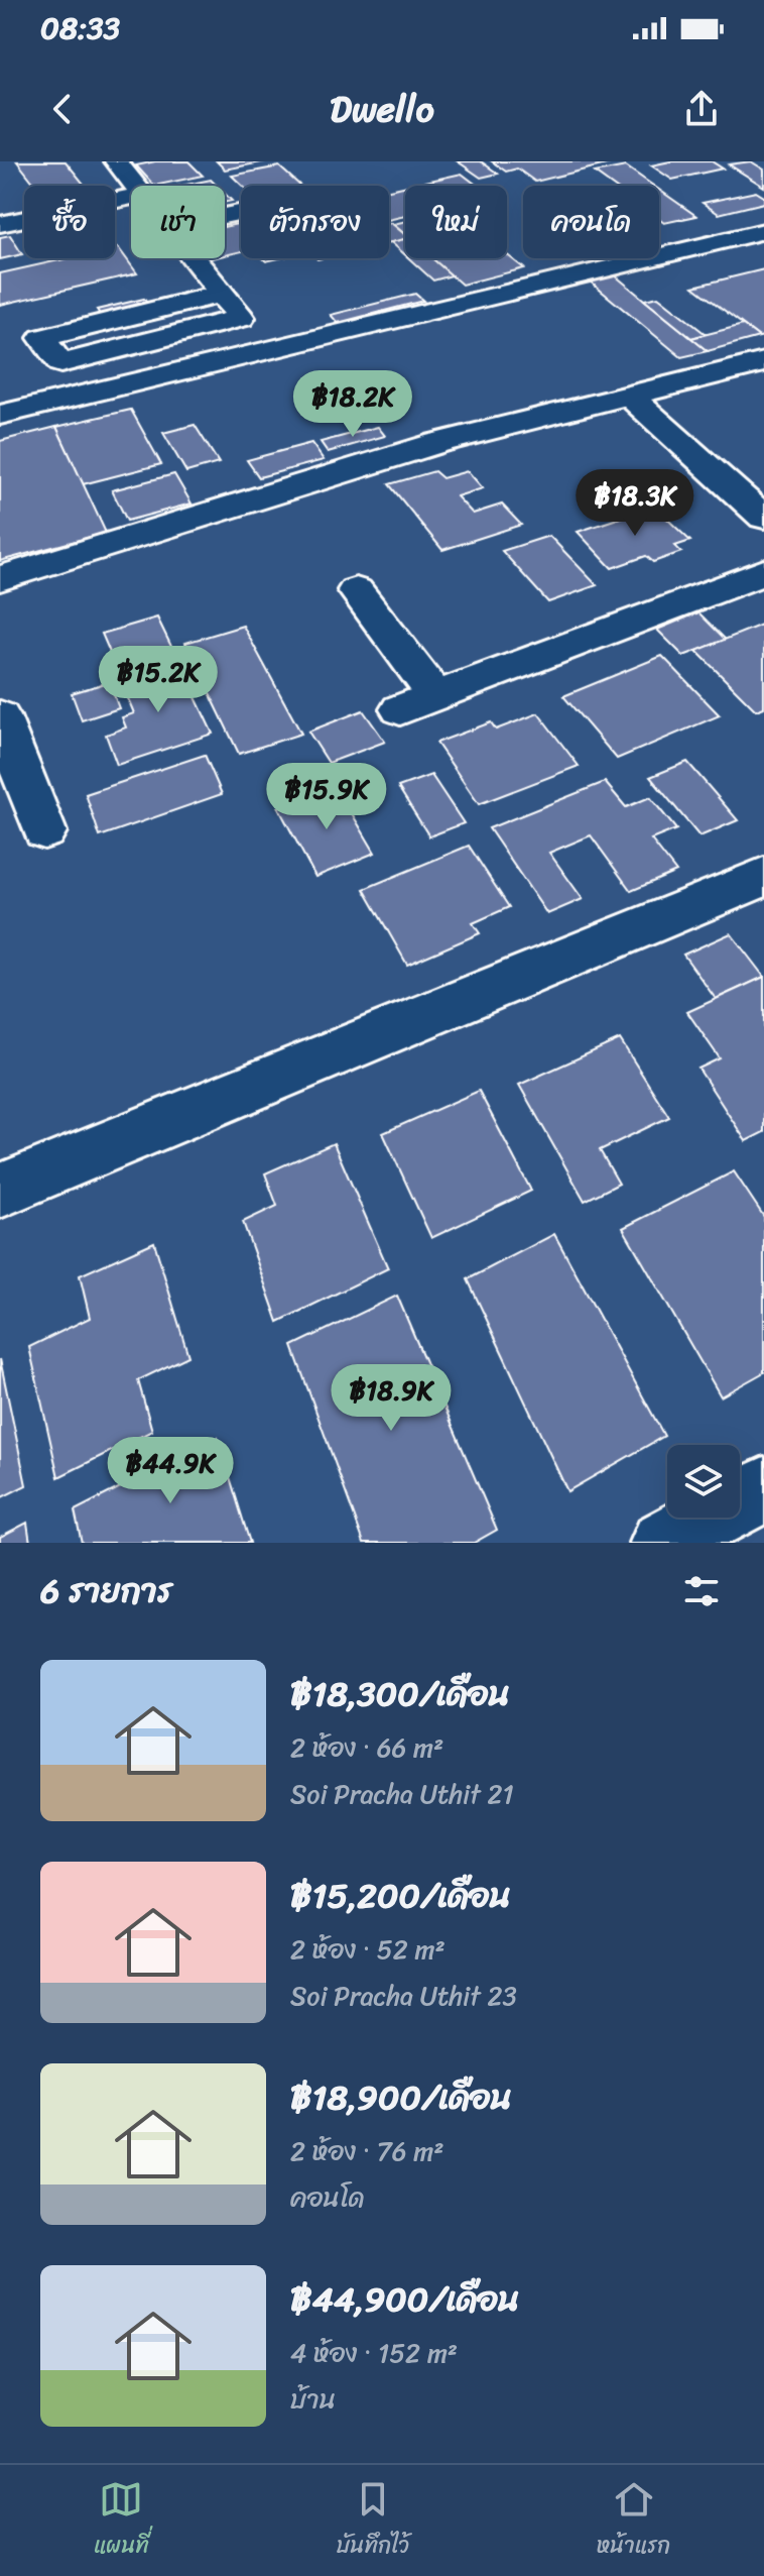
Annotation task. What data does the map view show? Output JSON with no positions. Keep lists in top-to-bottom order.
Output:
{
  "page": {
    "status": "08:33",
    "header": "Dwello",
    "chip": [
      "ซื้อ",
      "เช่า",
      "ตัวกรอง",
      "ใหม่",
      "คอนโด"
    ],
    "price": [
      "฿18.2K",
      "฿18.3K",
      "฿15.2K",
      "฿15.9K",
      "฿18.9K",
      "฿44.9K"
    ],
    "heading": "6 รายการ",
    "list": [
      {
        "name": "฿18,300/เดือน",
        "note": "2 ห้อง · 66 m² · Soi Pracha Uthit 21"
      },
      {
        "name": "฿15,200/เดือน",
        "note": "2 ห้อง · 52 m² · Soi Pracha Uthit 23"
      },
      {
        "name": "฿18,900/เดือน",
        "note": "2 ห้อง · 76 m² · คอนโด"
      },
      {
        "name": "฿44,900/เดือน",
        "note": "4 ห้อง · 152 m² · บ้าน"
      }
    ],
    "tabs": ["แผนที่", "บันทึกไว้", "หน้าแรก"]
  }
}
